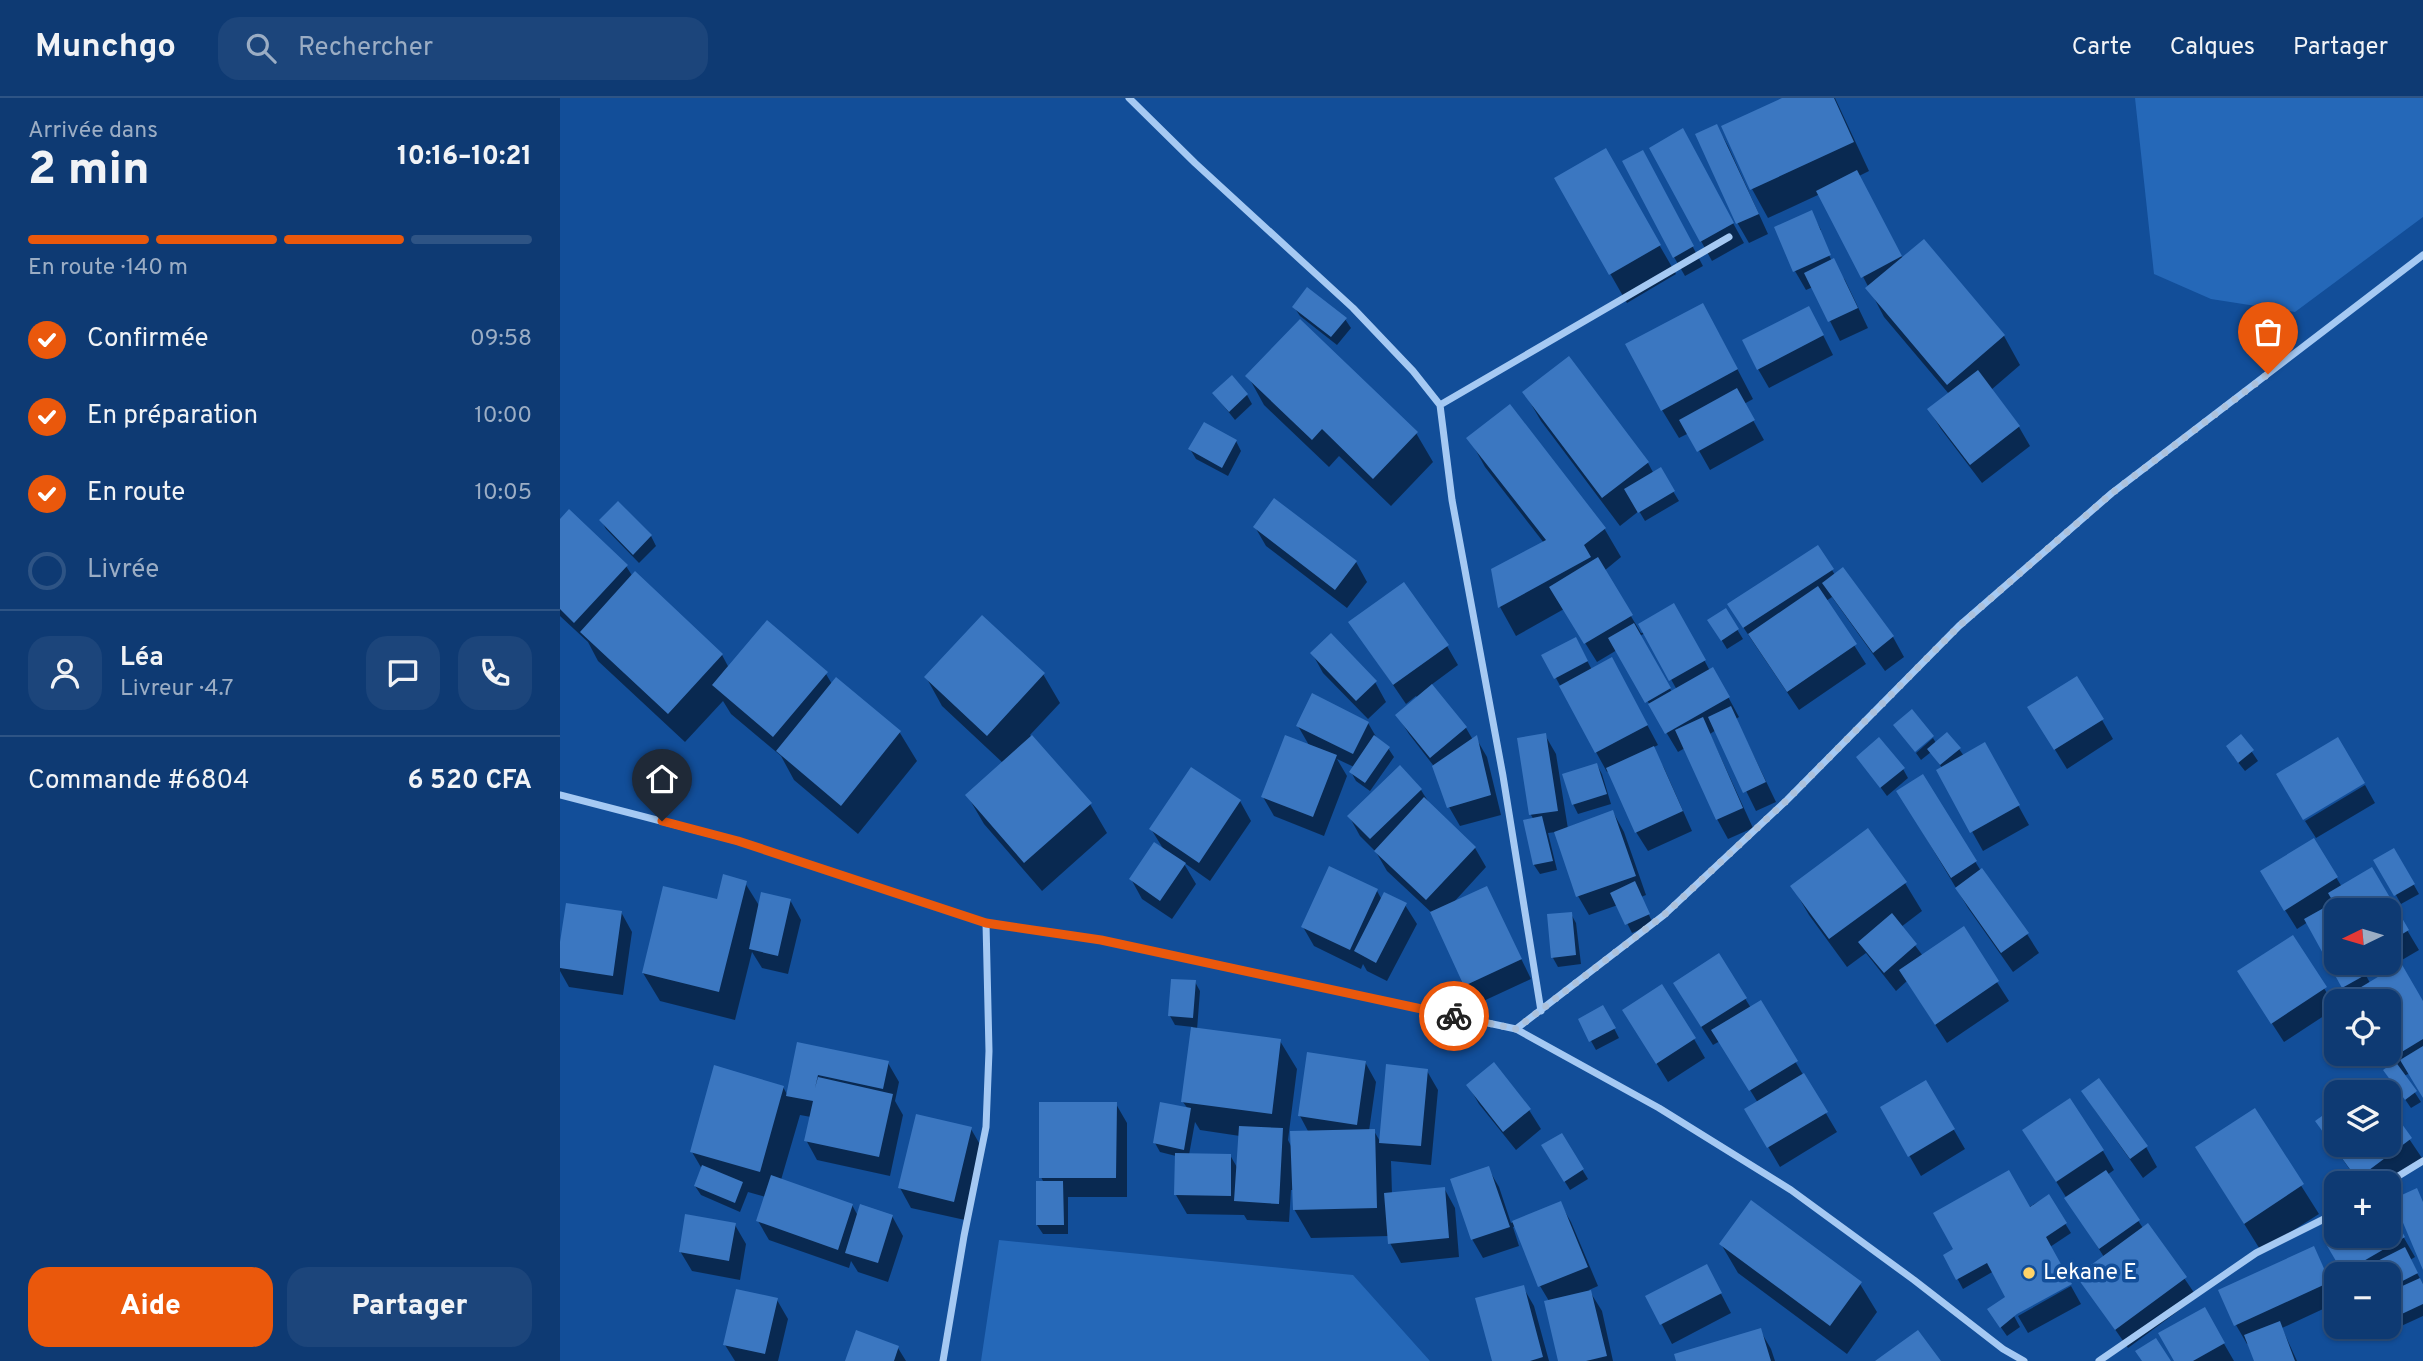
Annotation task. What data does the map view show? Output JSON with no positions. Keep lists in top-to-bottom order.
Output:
{
  "places": ["Lekane E"],
  "north": "left",
  "page": {
    "header": "Munchgo",
    "search": "Rechercher",
    "nav": ["Carte", "Calques", "Partager"],
    "heading": ["2 min", "Arrivée dans", "10:16–10:21"],
    "panel": [
      "Léa",
      "Livreur · 4.7",
      "Commande #6804",
      "6 520 CFA"
    ],
    "bar": "En route · 140 m",
    "list": [
      ["Confirmée", "09:58"],
      ["En préparation", "10:00"],
      ["En route", "10:05"],
      "Livrée"
    ],
    "map_buttons": ["+", "−"],
    "buttons": ["Aide", "Partager"]
  }
}
